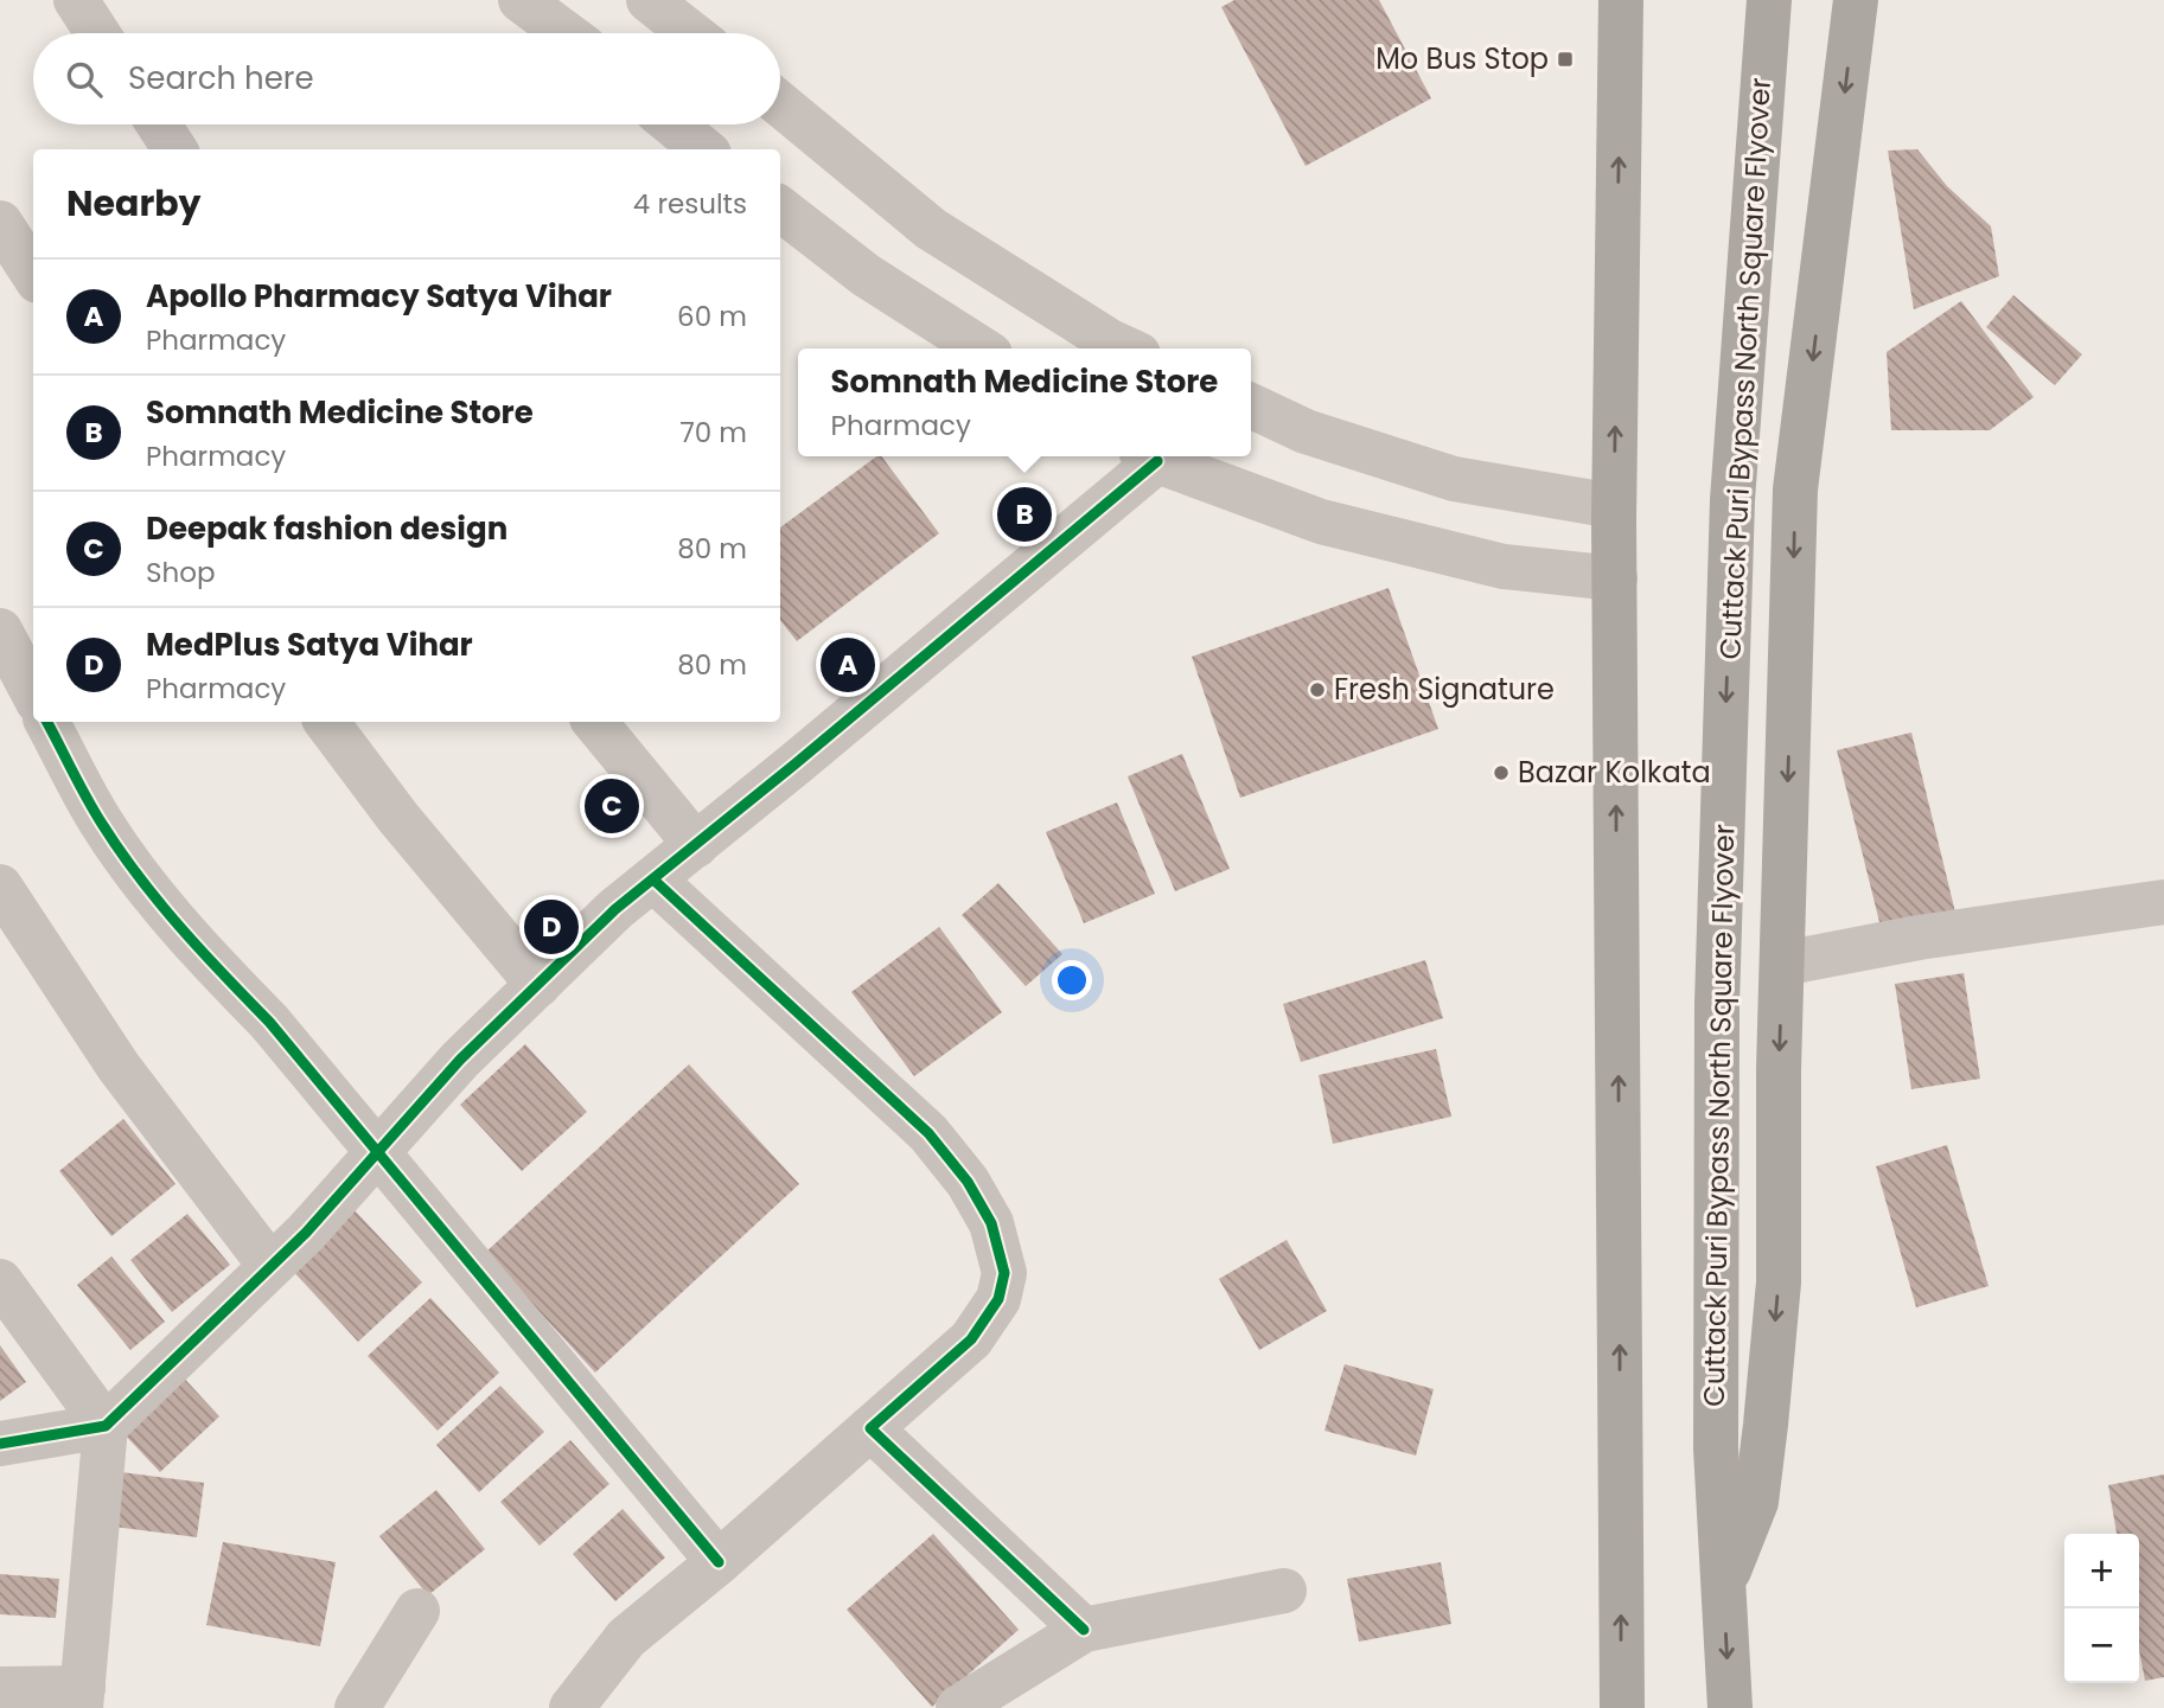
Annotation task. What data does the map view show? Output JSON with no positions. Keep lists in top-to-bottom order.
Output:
{
  "streets": {
    "highway": ["Cuttack Puri Bypass North Square Flyover"]
  },
  "places": {
    "transit": ["Mo Bus Stop"],
    "other": ["Fresh Signature", "Bazar Kolkata"]
  },
  "page": {
    "search": "Search here",
    "heading": ["Nearby", "4 results"],
    "list": [
      {
        "mark": "A",
        "name": "Apollo Pharmacy Satya Vihar",
        "note": "Pharmacy",
        "value": "60 m"
      },
      {
        "mark": "B",
        "name": "Somnath Medicine Store",
        "note": "Pharmacy",
        "value": "70 m"
      },
      {
        "mark": "C",
        "name": "Deepak fashion design",
        "note": "Shop",
        "value": "80 m"
      },
      {
        "mark": "D",
        "name": "MedPlus Satya Vihar",
        "note": "Pharmacy",
        "value": "80 m"
      }
    ],
    "popup": ["Somnath Medicine Store", "Pharmacy"],
    "pins": [
      "B",
      "A",
      "C",
      "D"
    ],
    "map_buttons": ["+", "−"]
  }
}
